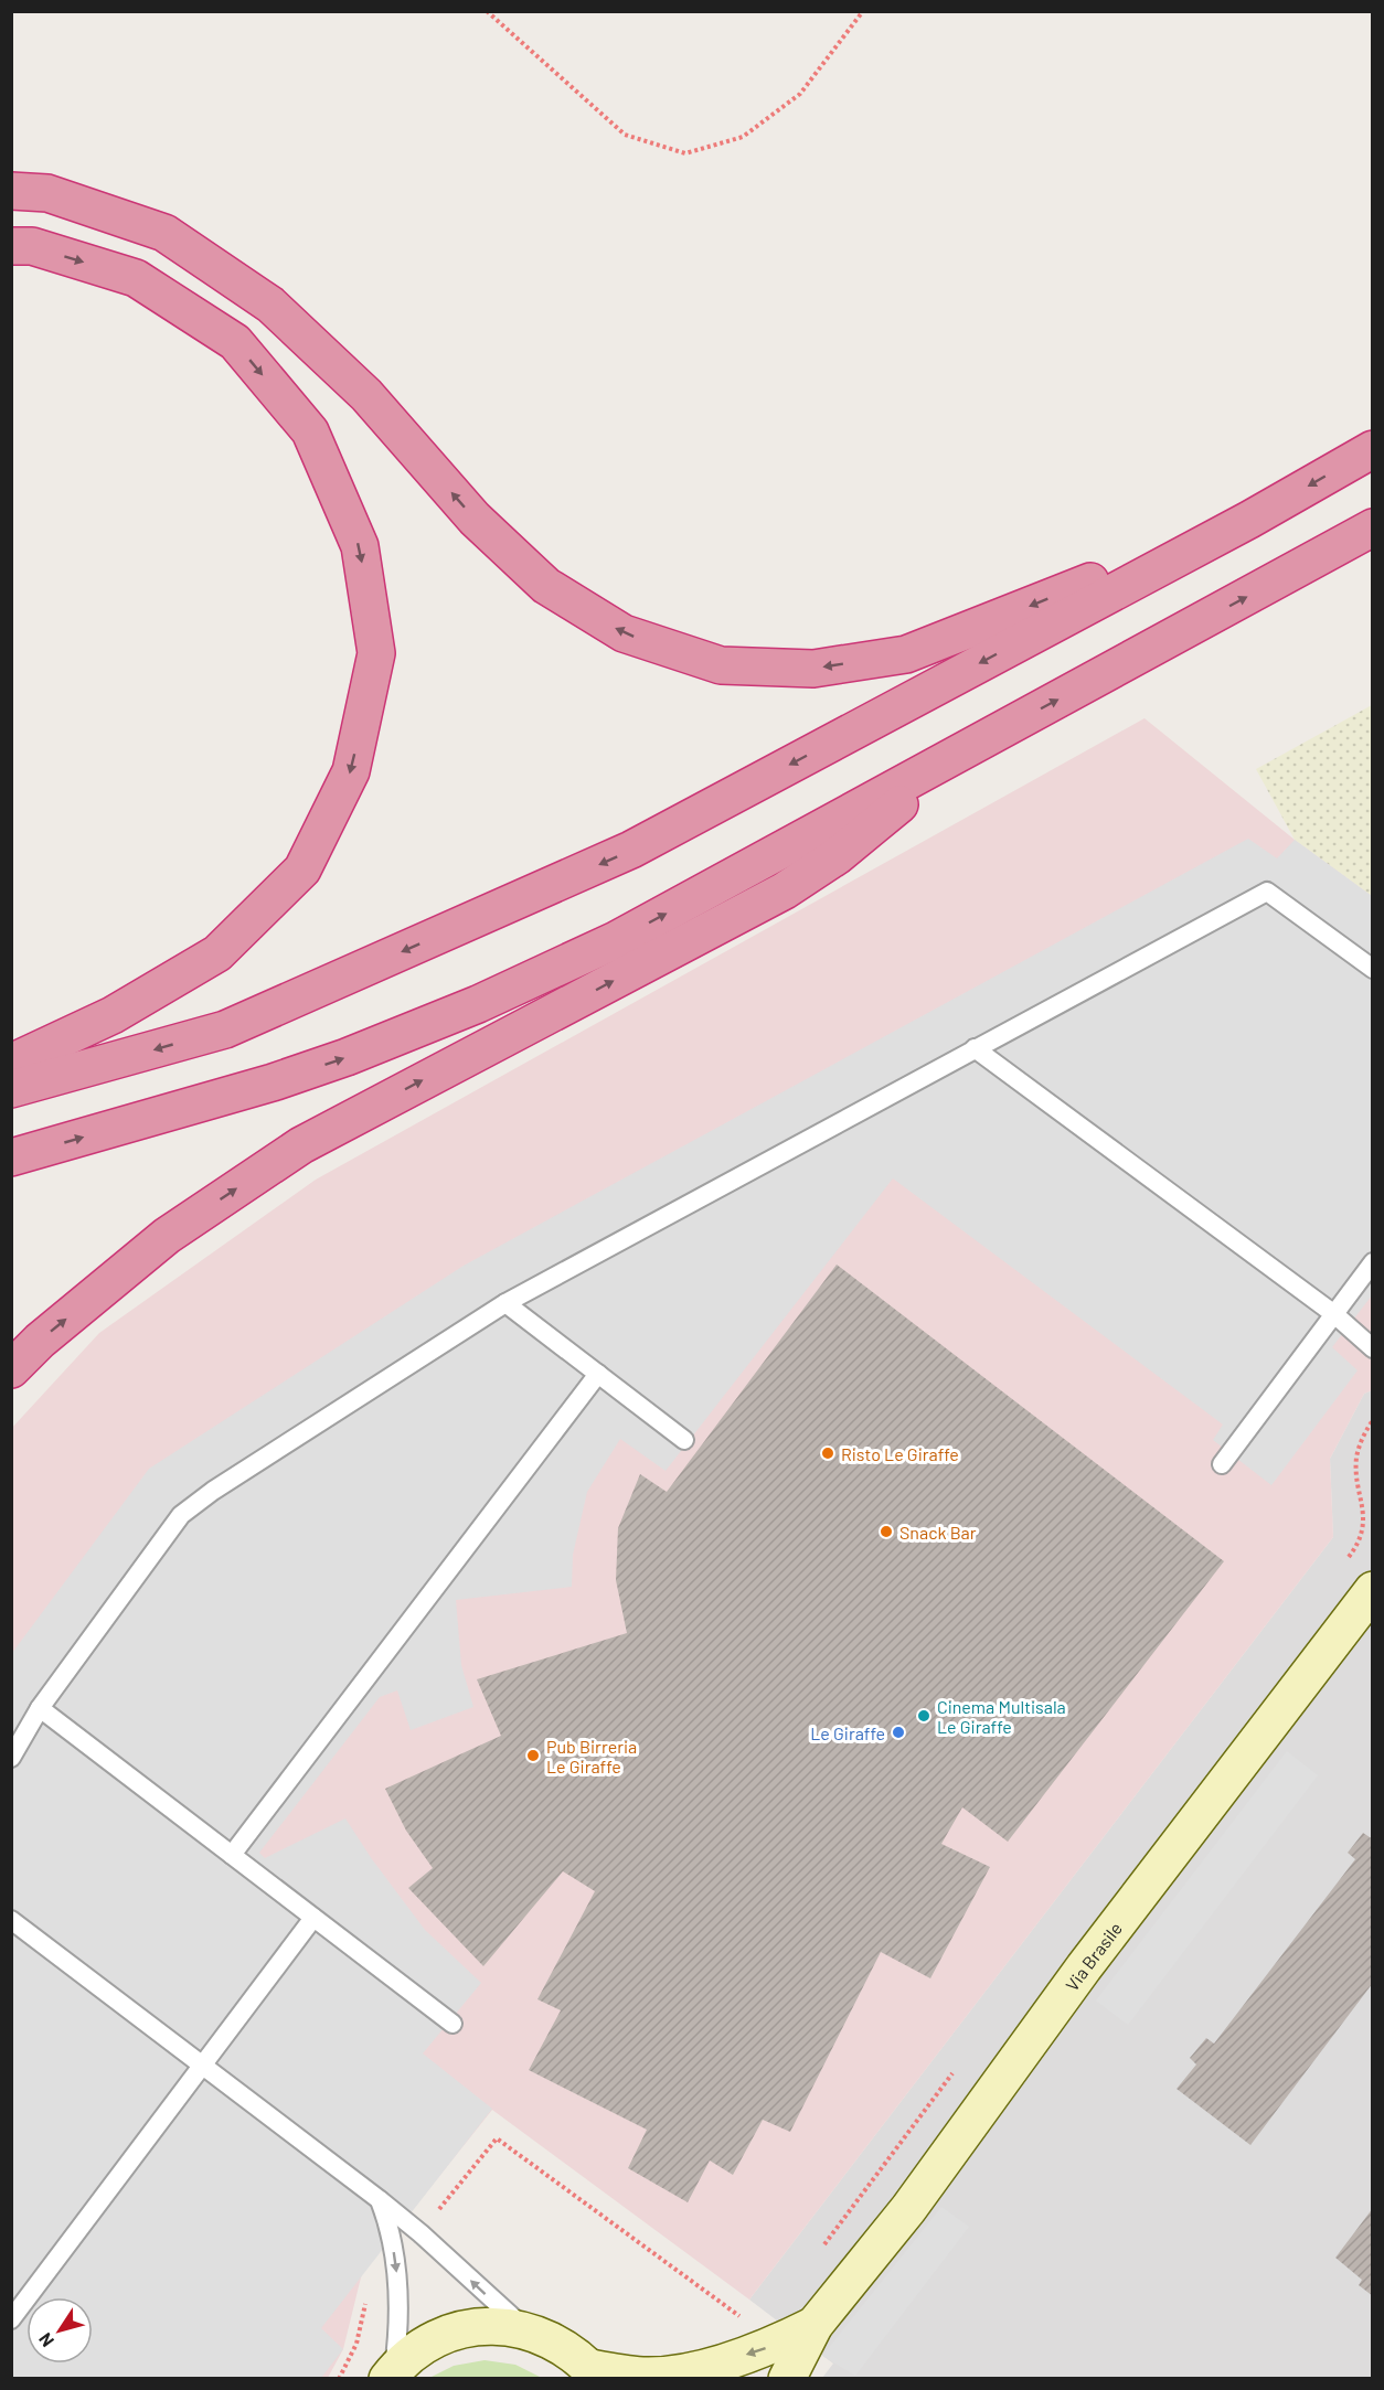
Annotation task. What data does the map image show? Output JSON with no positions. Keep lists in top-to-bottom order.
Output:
{
  "streets": {
    "street": ["Via Brasile"]
  },
  "places": [
    "Risto Le Giraffe",
    "Snack Bar",
    "Cinema Multisala Le Giraffe",
    "Le Giraffe",
    "Pub Birreria Le Giraffe"
  ],
  "north": "bottom left"
}
